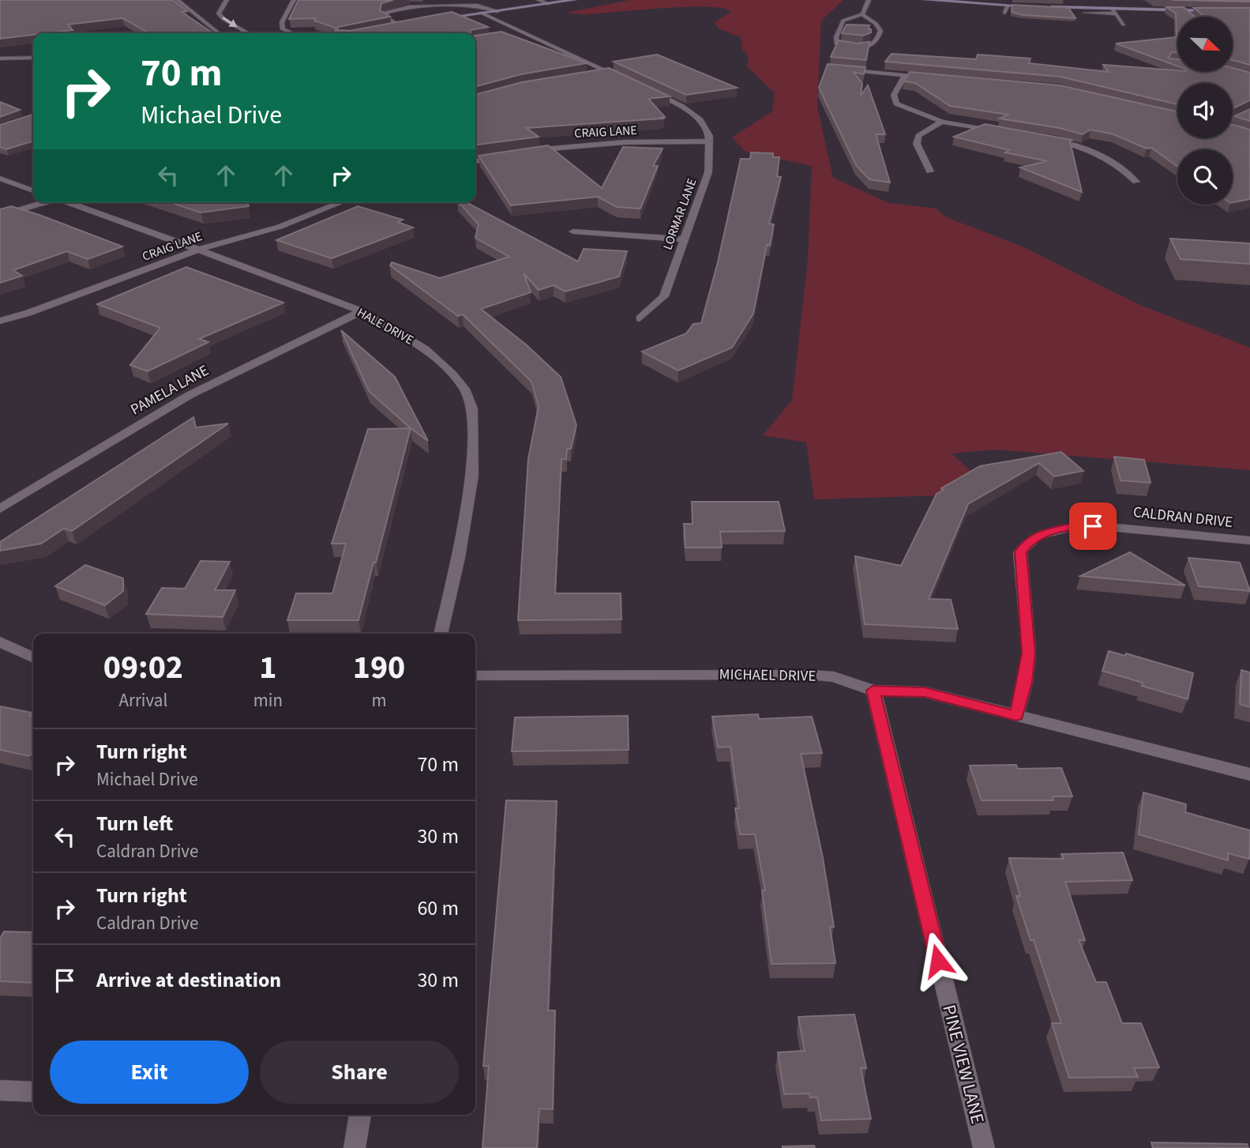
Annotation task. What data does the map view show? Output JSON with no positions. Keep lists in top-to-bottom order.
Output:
{
  "streets": {
    "street": [
      "CRAIG LANE",
      "LORMAR LANE",
      "HALE DRIVE",
      "PAMELA LANE",
      "CALDRAN DRIVE",
      "MICHAEL DRIVE",
      "PINE VIEW LANE"
    ]
  },
  "crossings": [
    ["CRAIG LANE", "LORMAR LANE"],
    ["CRAIG LANE", "HALE DRIVE"],
    ["HALE DRIVE", "PAMELA LANE"],
    ["CALDRAN DRIVE", "MICHAEL DRIVE"],
    ["MICHAEL DRIVE", "PINE VIEW LANE"]
  ],
  "north": "bottom right",
  "page": {
    "turn": ["70 m", "Michael Drive"],
    "eta": [
      "09:02",
      "Arrival",
      "1",
      "min",
      "190",
      "m"
    ],
    "list": [
      {
        "name": "Turn right",
        "note": "Michael Drive",
        "value": "70 m"
      },
      {
        "name": "Turn left",
        "note": "Caldran Drive",
        "value": "30 m"
      },
      {
        "name": "Turn right",
        "note": "Caldran Drive",
        "value": "60 m"
      },
      {
        "name": "Arrive at destination",
        "value": "30 m"
      }
    ],
    "buttons": ["Exit", "Share"]
  }
}
